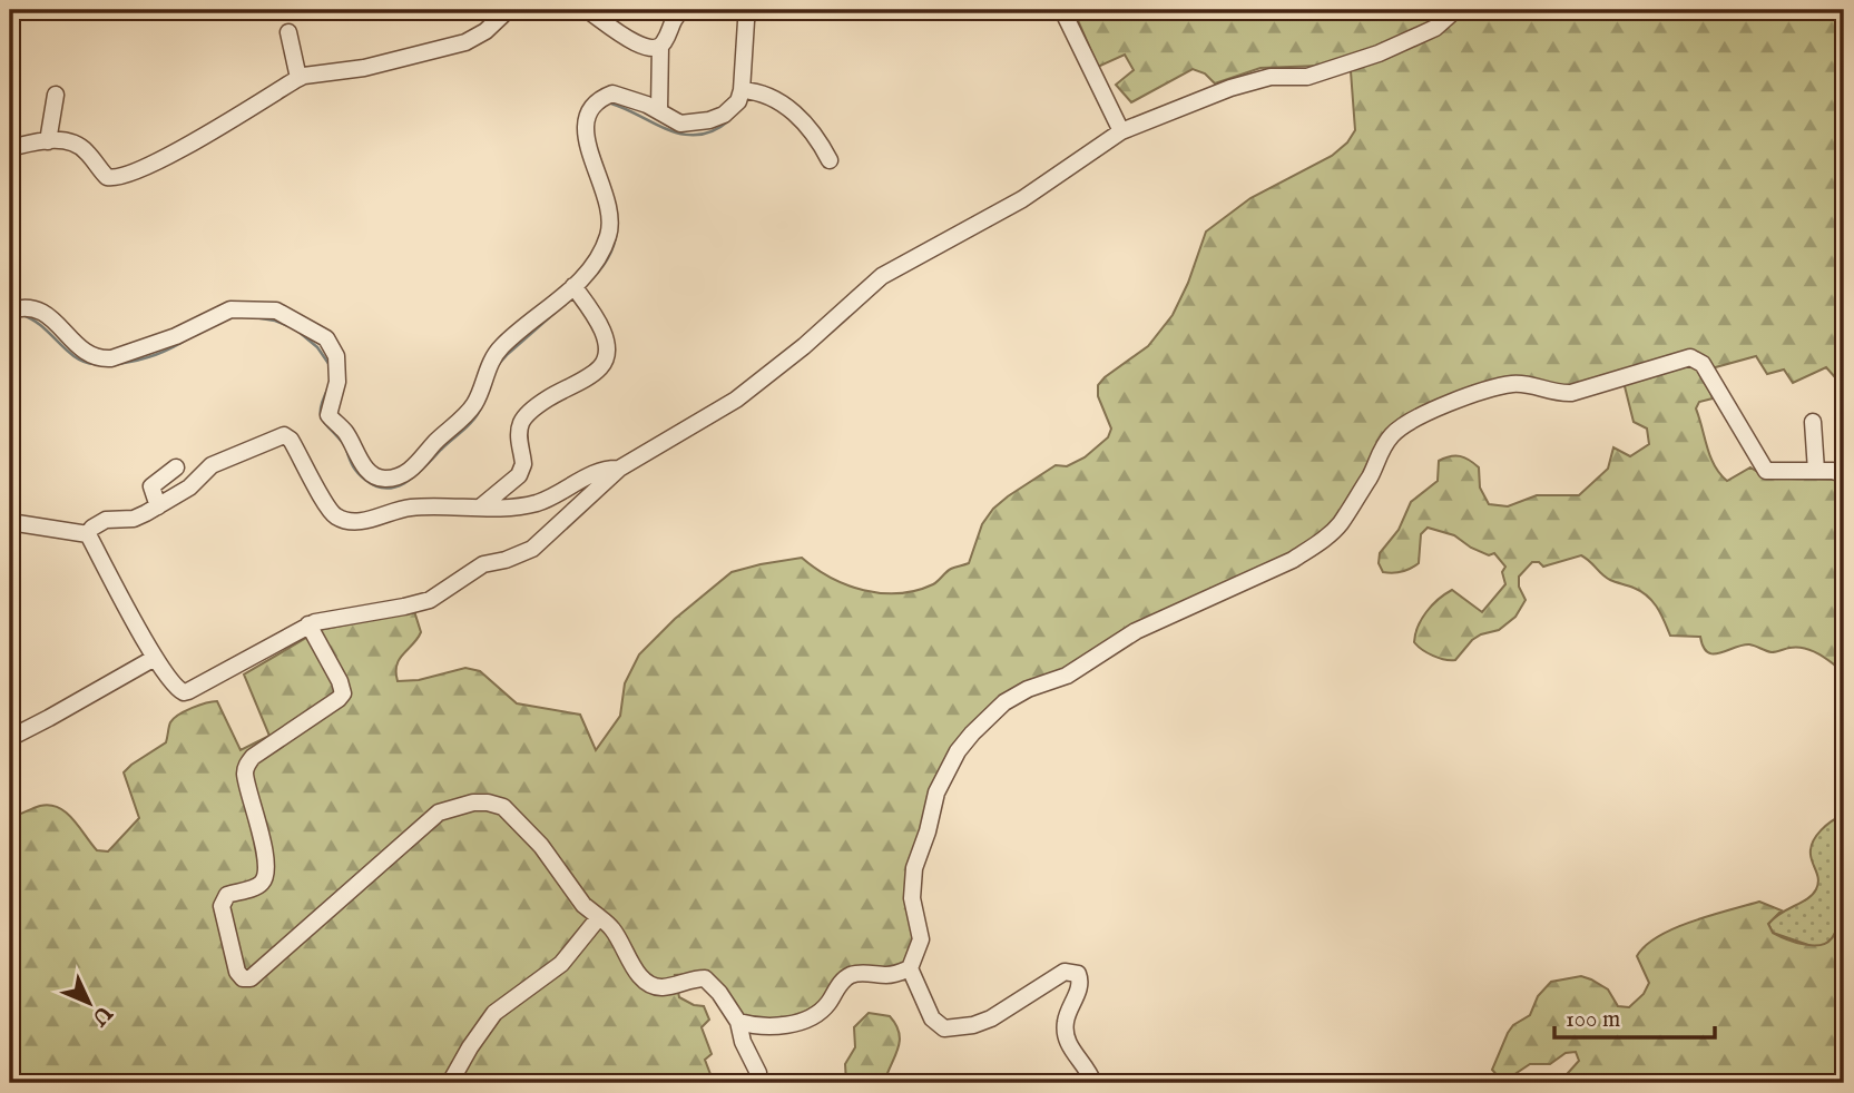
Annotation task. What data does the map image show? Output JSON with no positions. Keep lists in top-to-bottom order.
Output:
{
  "scale_bar": "100 m",
  "north": "bottom right"
}
